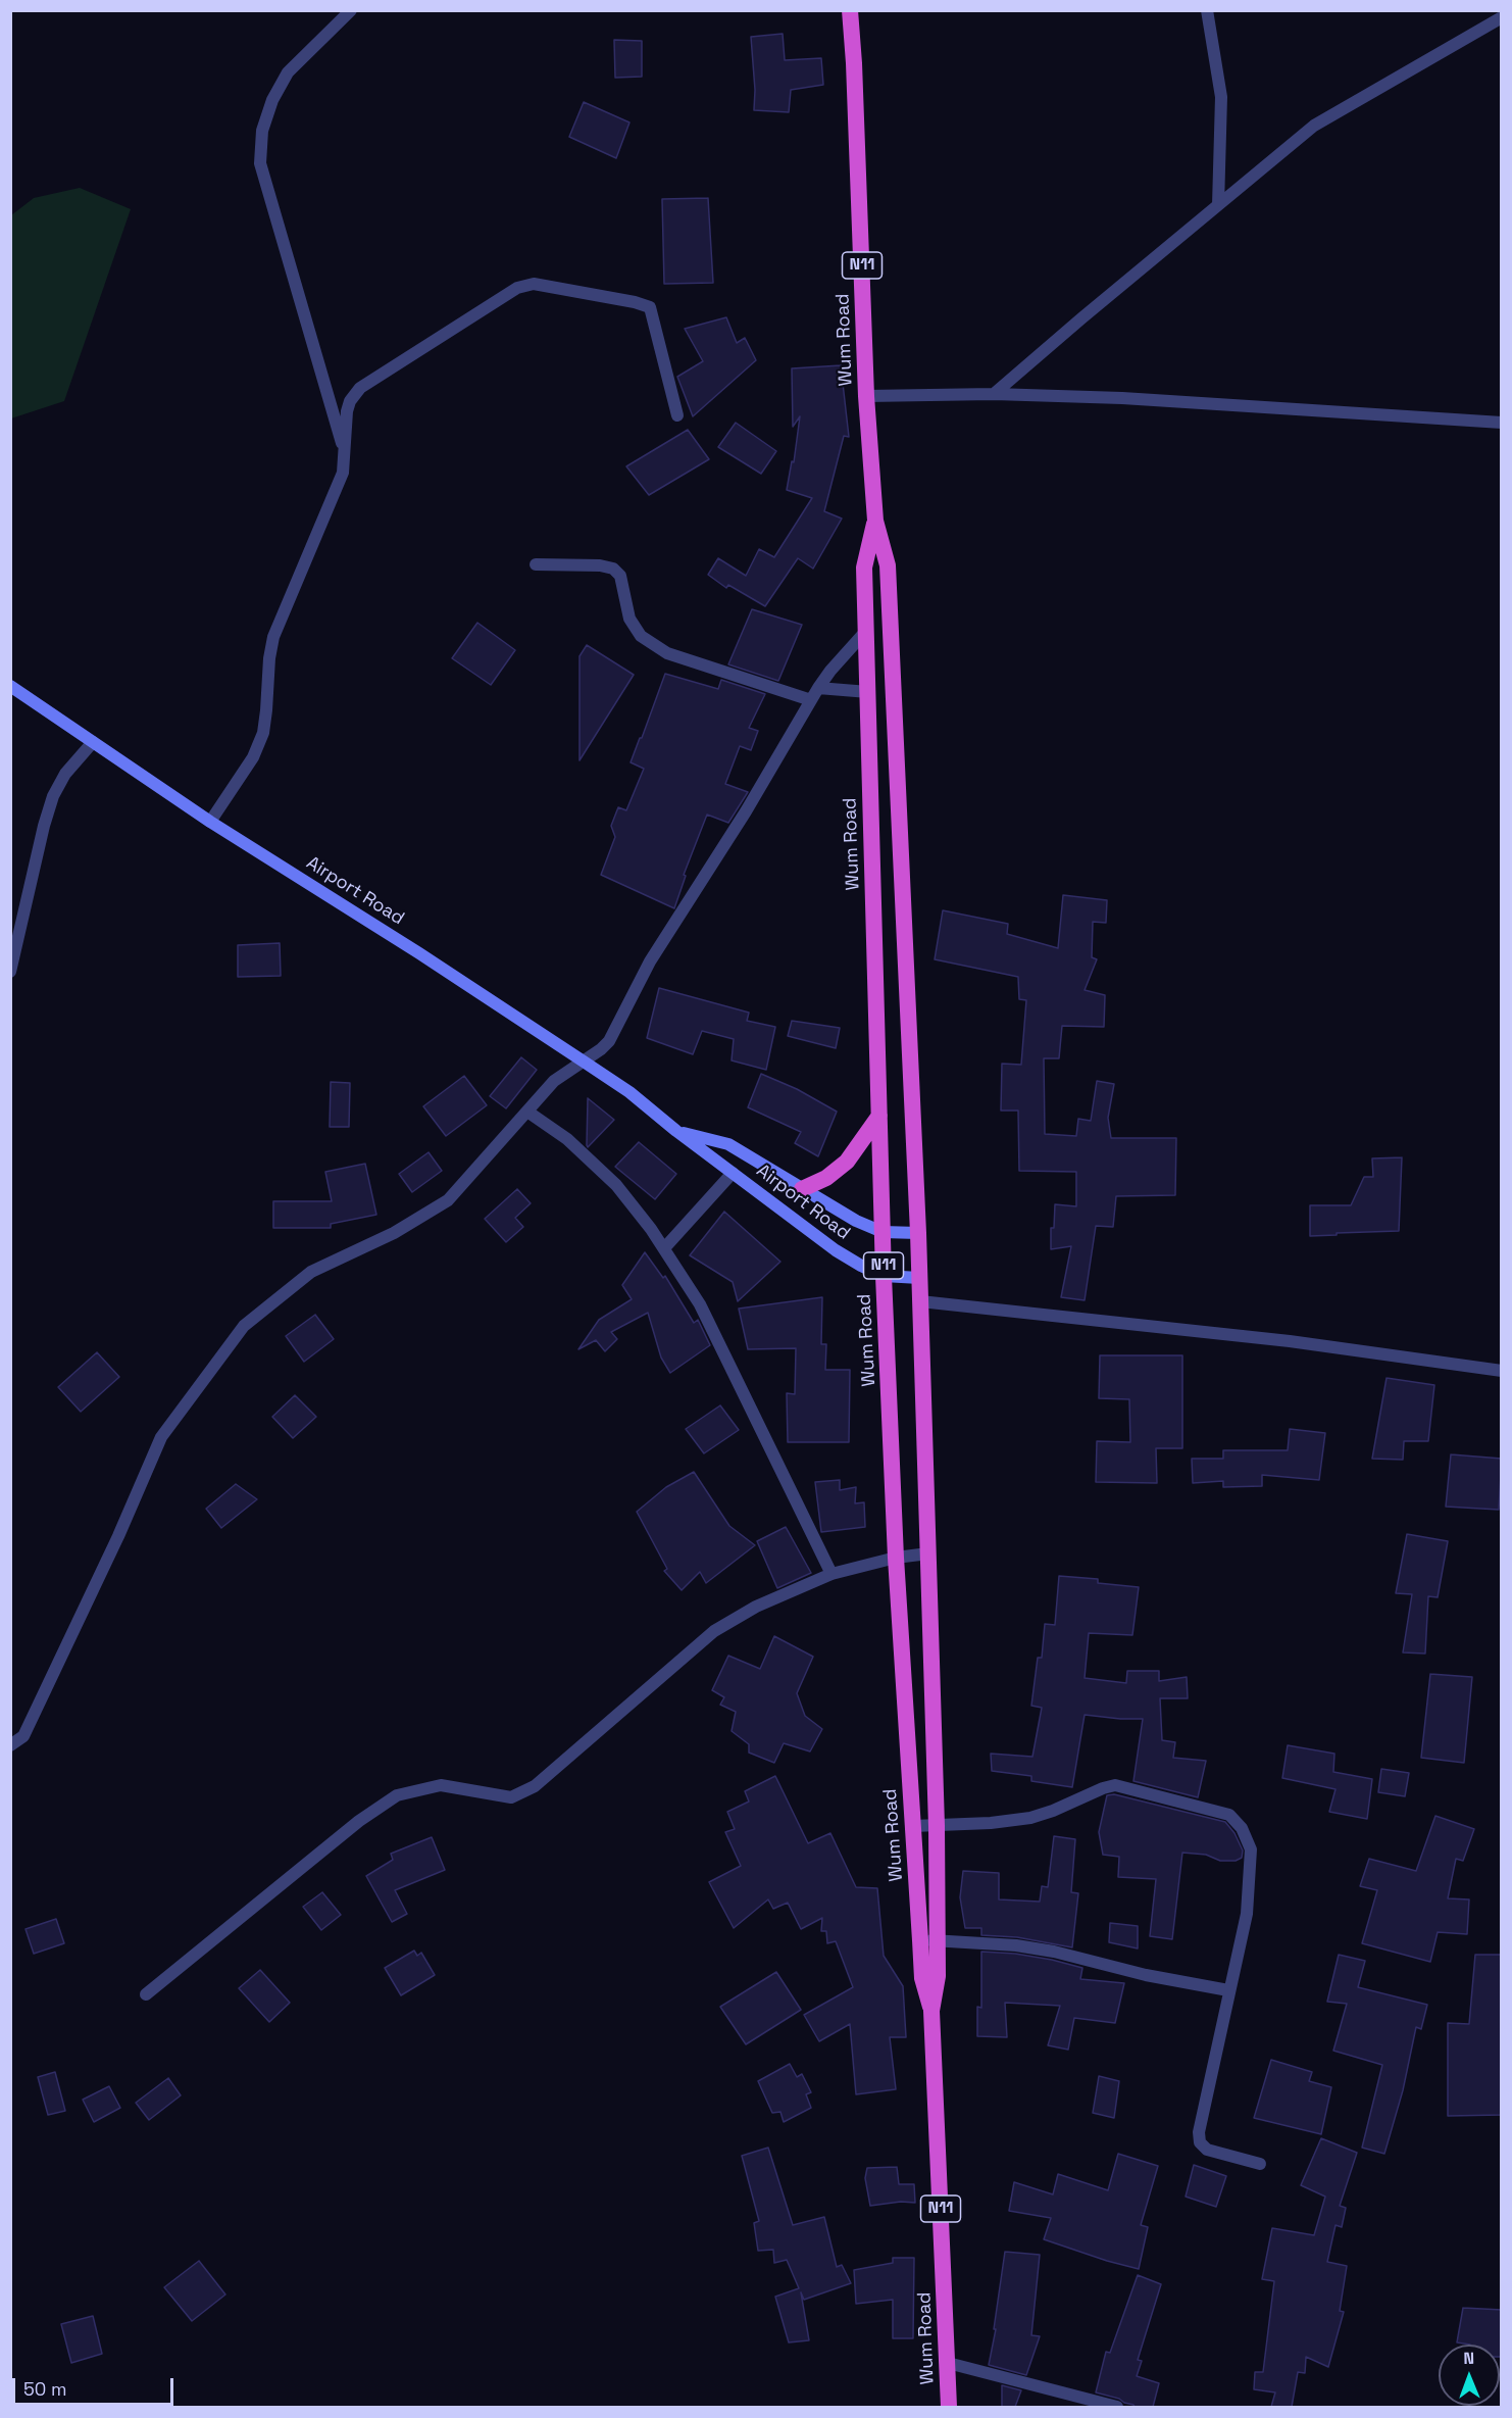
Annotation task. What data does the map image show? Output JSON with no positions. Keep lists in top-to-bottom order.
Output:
{
  "streets": {
    "highway": ["N11", "Wum Road"],
    "main road": ["Airport Road"]
  },
  "crossings": [
    ["Wum Road", "Airport Road"]
  ],
  "scale_bar": "50 m",
  "north": "top"
}
